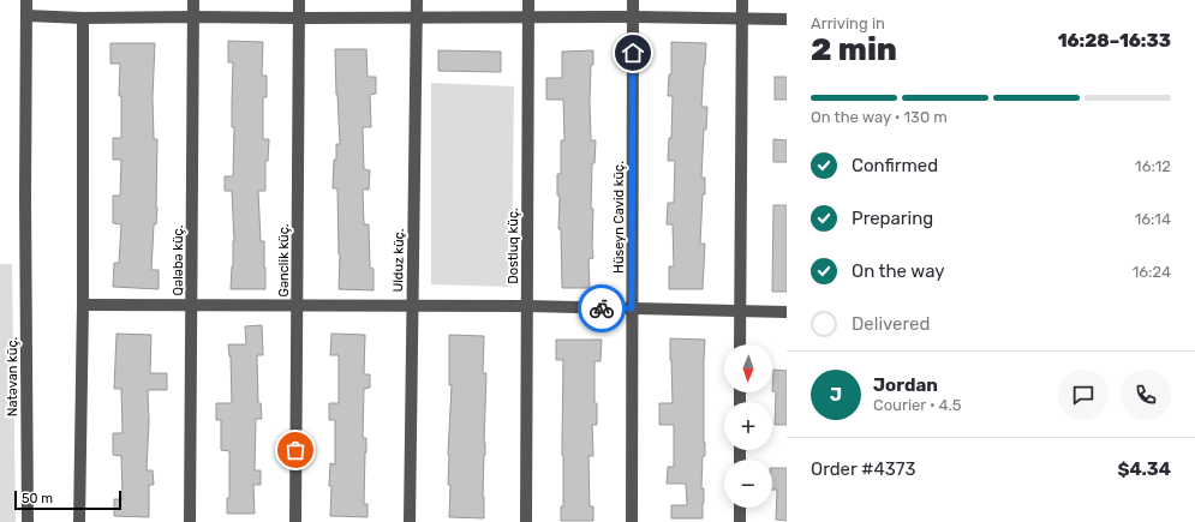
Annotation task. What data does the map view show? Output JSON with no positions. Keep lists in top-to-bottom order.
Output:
{
  "streets": {
    "street": [
      "Hüseyn Cavid küç.",
      "Dostluq küç.",
      "Qələbə küç.",
      "Gənclik küç.",
      "Ulduz küç.",
      "Natəvan küç."
    ]
  },
  "scale_bar": "50 m",
  "north": "bottom",
  "page": {
    "heading": ["2 min", "Arriving in", "16:28–16:33"],
    "panel": [
      "Jordan",
      "Courier · 4.5",
      "Order #4373",
      "$4.34"
    ],
    "bar": "On the way · 130 m",
    "list": [
      ["Confirmed", "16:12"],
      ["Preparing", "16:14"],
      ["On the way", "16:24"],
      "Delivered"
    ],
    "map_buttons": ["+", "−"],
    "round": "J",
    "scale": "50 m"
  }
}
